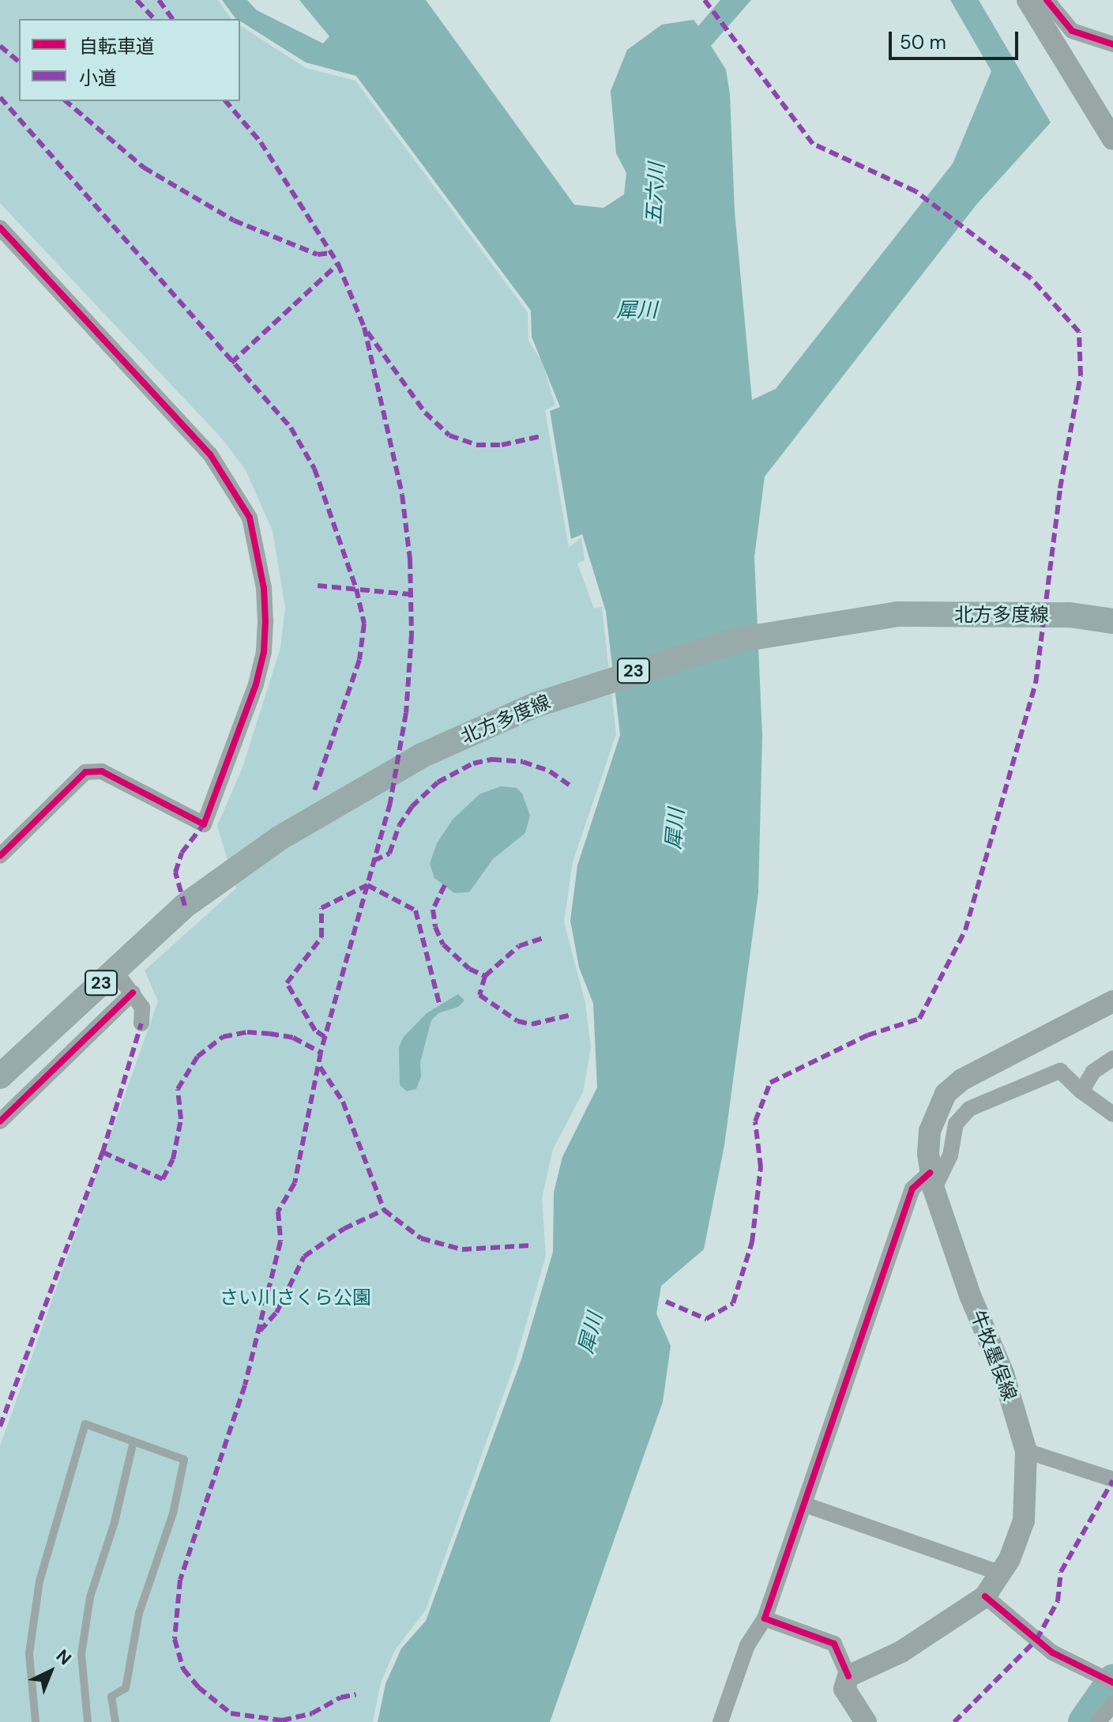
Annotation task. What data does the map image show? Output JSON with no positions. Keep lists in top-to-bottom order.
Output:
{
  "streets": {
    "main road": ["北方多度線", "23", "牛牧墨俣線"]
  },
  "water": ["五六川", "犀川"],
  "parks": ["さい川さくら公園"],
  "legend": ["自転車道", "小道"],
  "scale_bar": "50 m",
  "north": "top right"
}
